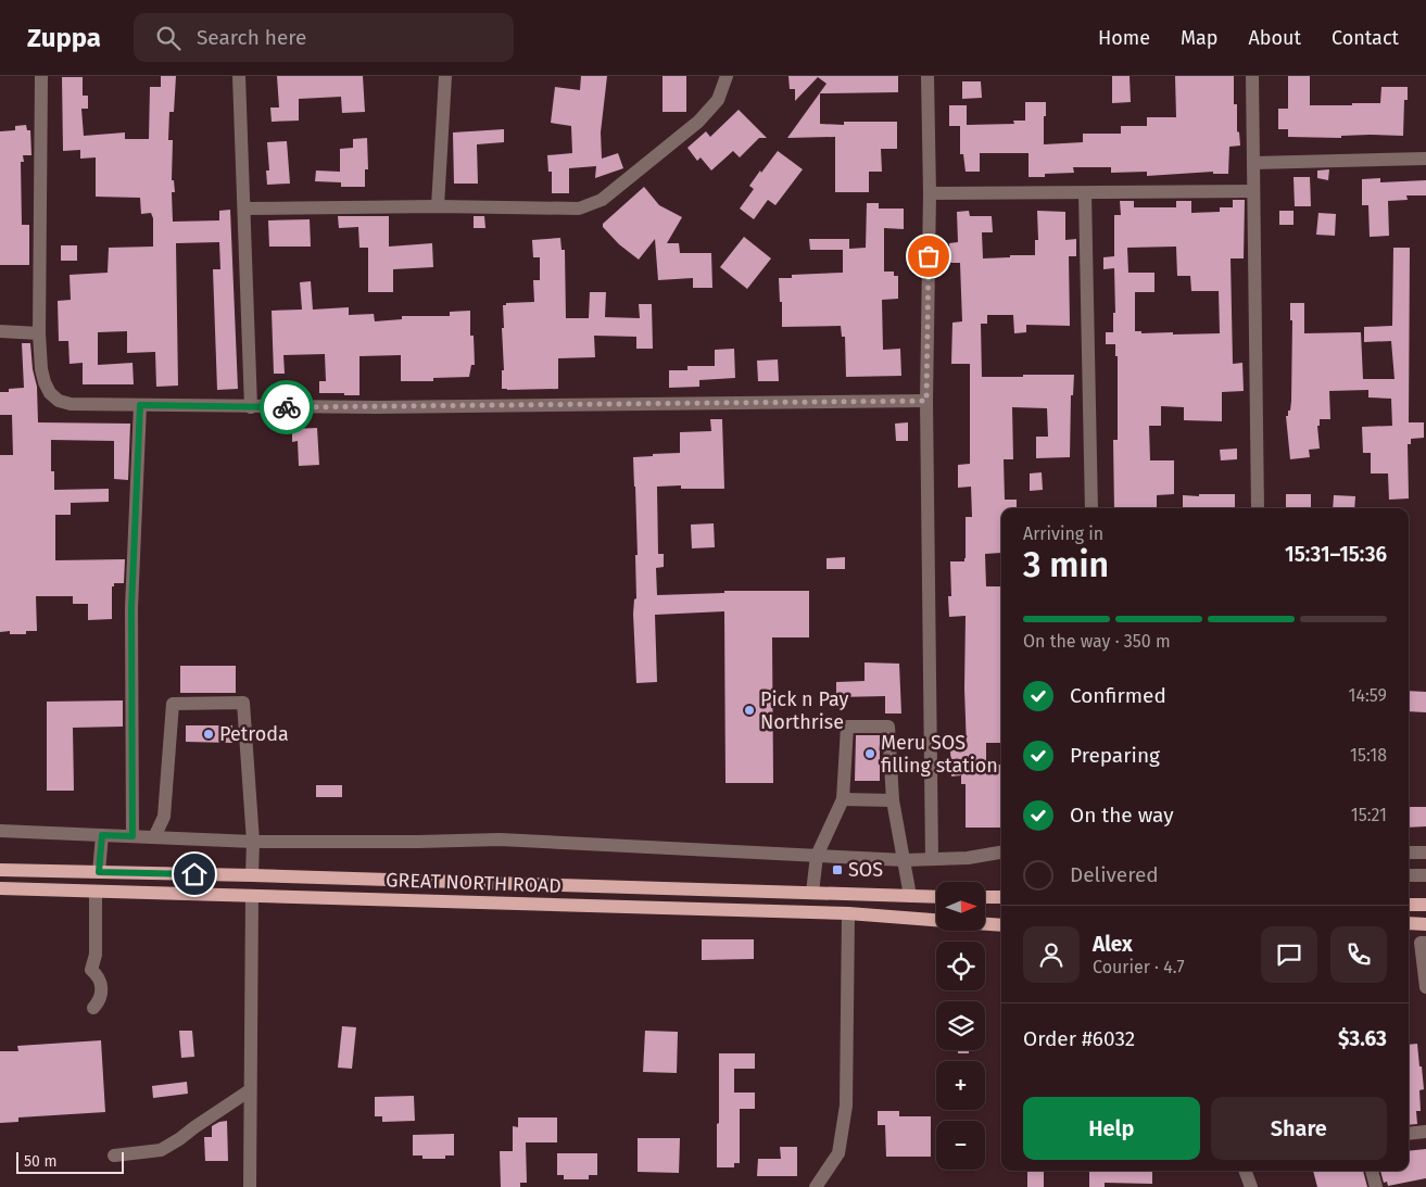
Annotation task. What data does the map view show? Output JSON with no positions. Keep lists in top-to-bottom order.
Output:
{
  "streets": {
    "main road": ["GREAT NORTH ROAD"]
  },
  "places": {
    "other": ["Pick n Pay Northrise", "Petroda", "Meru SOS filling station"],
    "transit": ["SOS"]
  },
  "scale_bar": "50 m",
  "north": "right",
  "page": {
    "header": "Zuppa",
    "search": "Search here",
    "nav": [
      "Home",
      "Map",
      "About",
      "Contact"
    ],
    "heading": ["3 min", "Arriving in", "15:31–15:36"],
    "panel": [
      "Alex",
      "Courier · 4.7",
      "Order #6032",
      "$3.63"
    ],
    "bar": "On the way · 350 m",
    "list": [
      ["Confirmed", "14:59"],
      ["Preparing", "15:18"],
      ["On the way", "15:21"],
      "Delivered"
    ],
    "map_buttons": ["+", "−"],
    "buttons": ["Help", "Share"],
    "scale": "50 m"
  }
}
